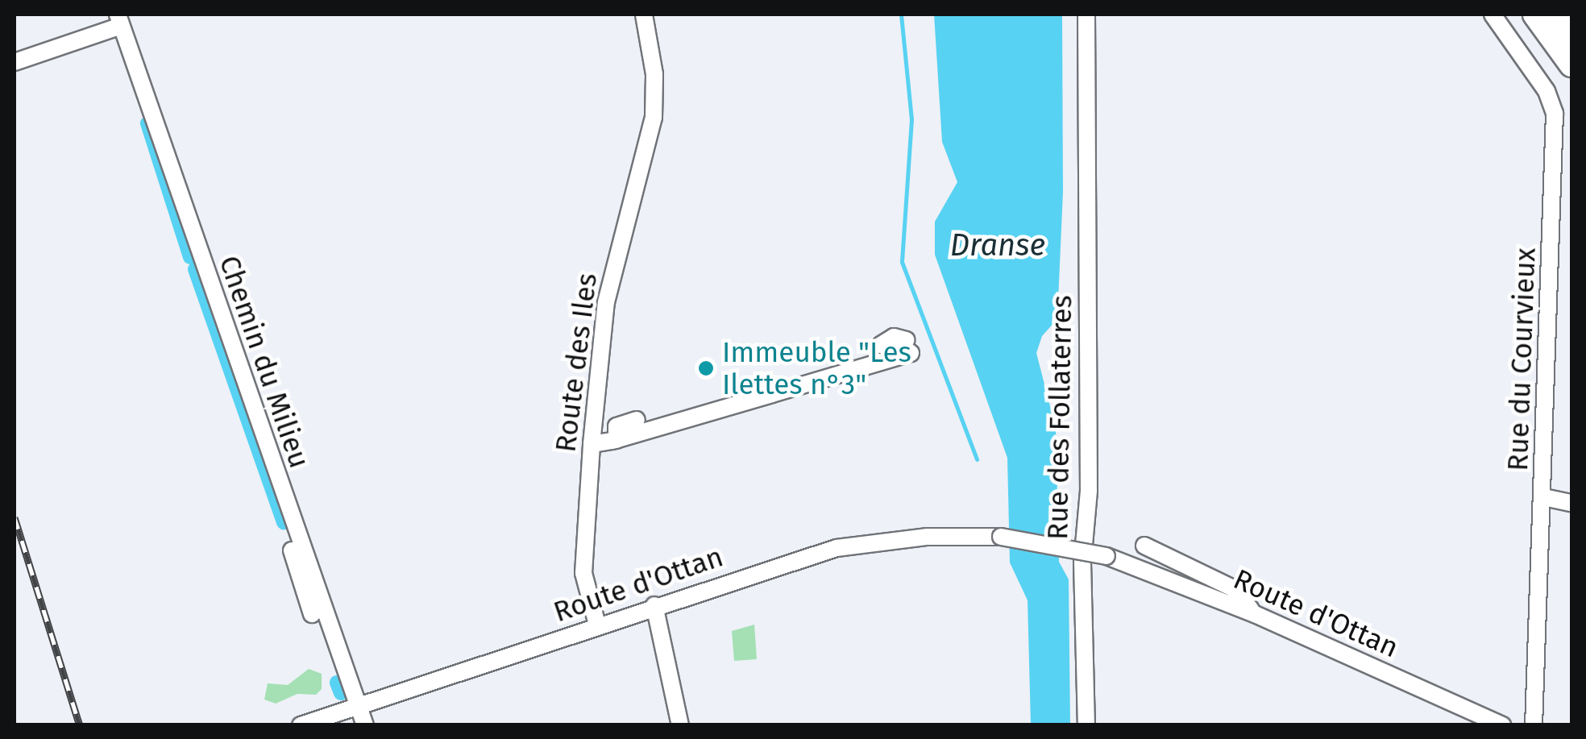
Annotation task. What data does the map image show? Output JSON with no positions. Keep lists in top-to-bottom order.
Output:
{
  "streets": {
    "street": [
      "Rue du Courvieux",
      "Chemin du Milieu",
      "Route des Iles",
      "Rue des Follaterres",
      "Route d'Ottan"
    ]
  },
  "crossings": [
    ["Chemin du Milieu", "Route d'Ottan"],
    ["Route des Iles", "Route d'Ottan"]
  ],
  "water": ["Dranse"],
  "places": ["Immeuble \"Les Ilettes n°3\""]
}
